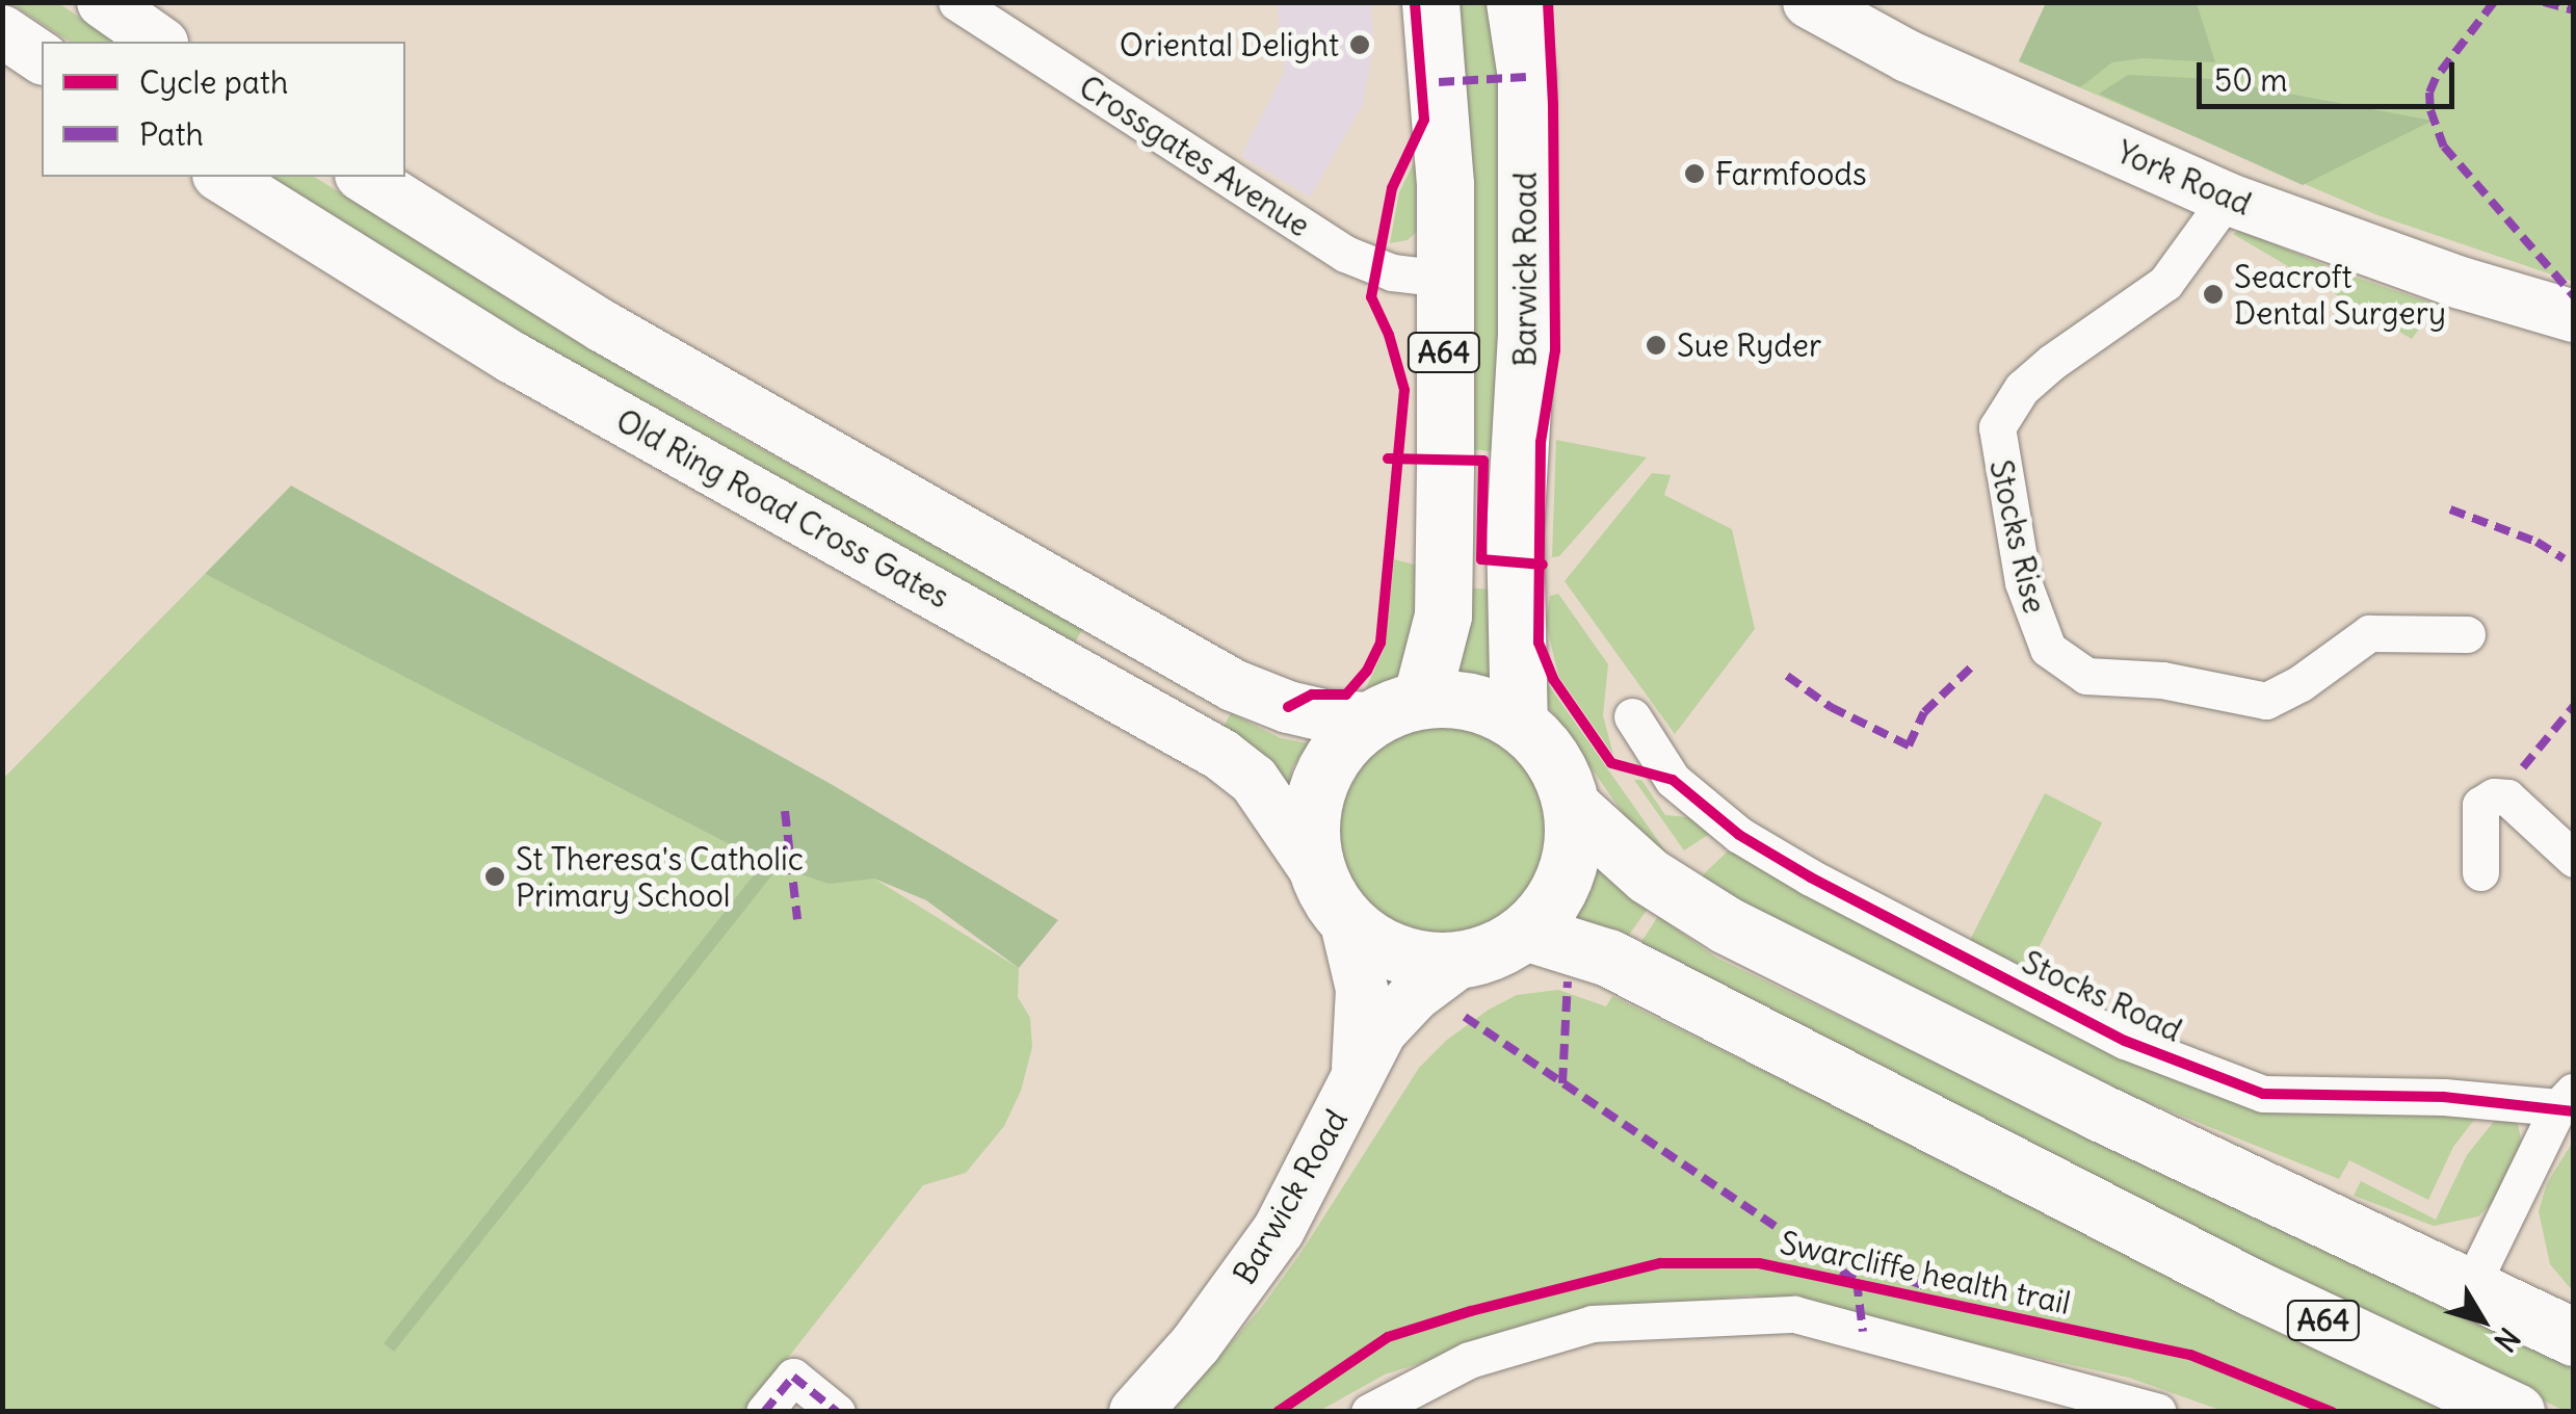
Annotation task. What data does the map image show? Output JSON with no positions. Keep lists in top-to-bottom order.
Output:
{
  "streets": {
    "highway": ["Barwick Road", "A64"],
    "main road": ["York Road", "Old Ring Road Cross Gates"],
    "street": ["Crossgates Avenue", "Stocks Rise", "Stocks Road"],
    "cycle path": ["Swarcliffe health trail"]
  },
  "crossings": [
    ["Crossgates Avenue", "A64"],
    ["York Road", "Stocks Rise"],
    ["Barwick Road", "A64"],
    ["Barwick Road", "Old Ring Road Cross Gates"],
    ["A64", "Old Ring Road Cross Gates"]
  ],
  "places": [
    "Oriental Delight",
    "Farmfoods",
    "Seacroft Dental Surgery",
    "Sue Ryder",
    "St Theresa's Catholic Primary School"
  ],
  "legend": ["Cycle path", "Path"],
  "scale_bar": "50 m",
  "north": "bottom right"
}
